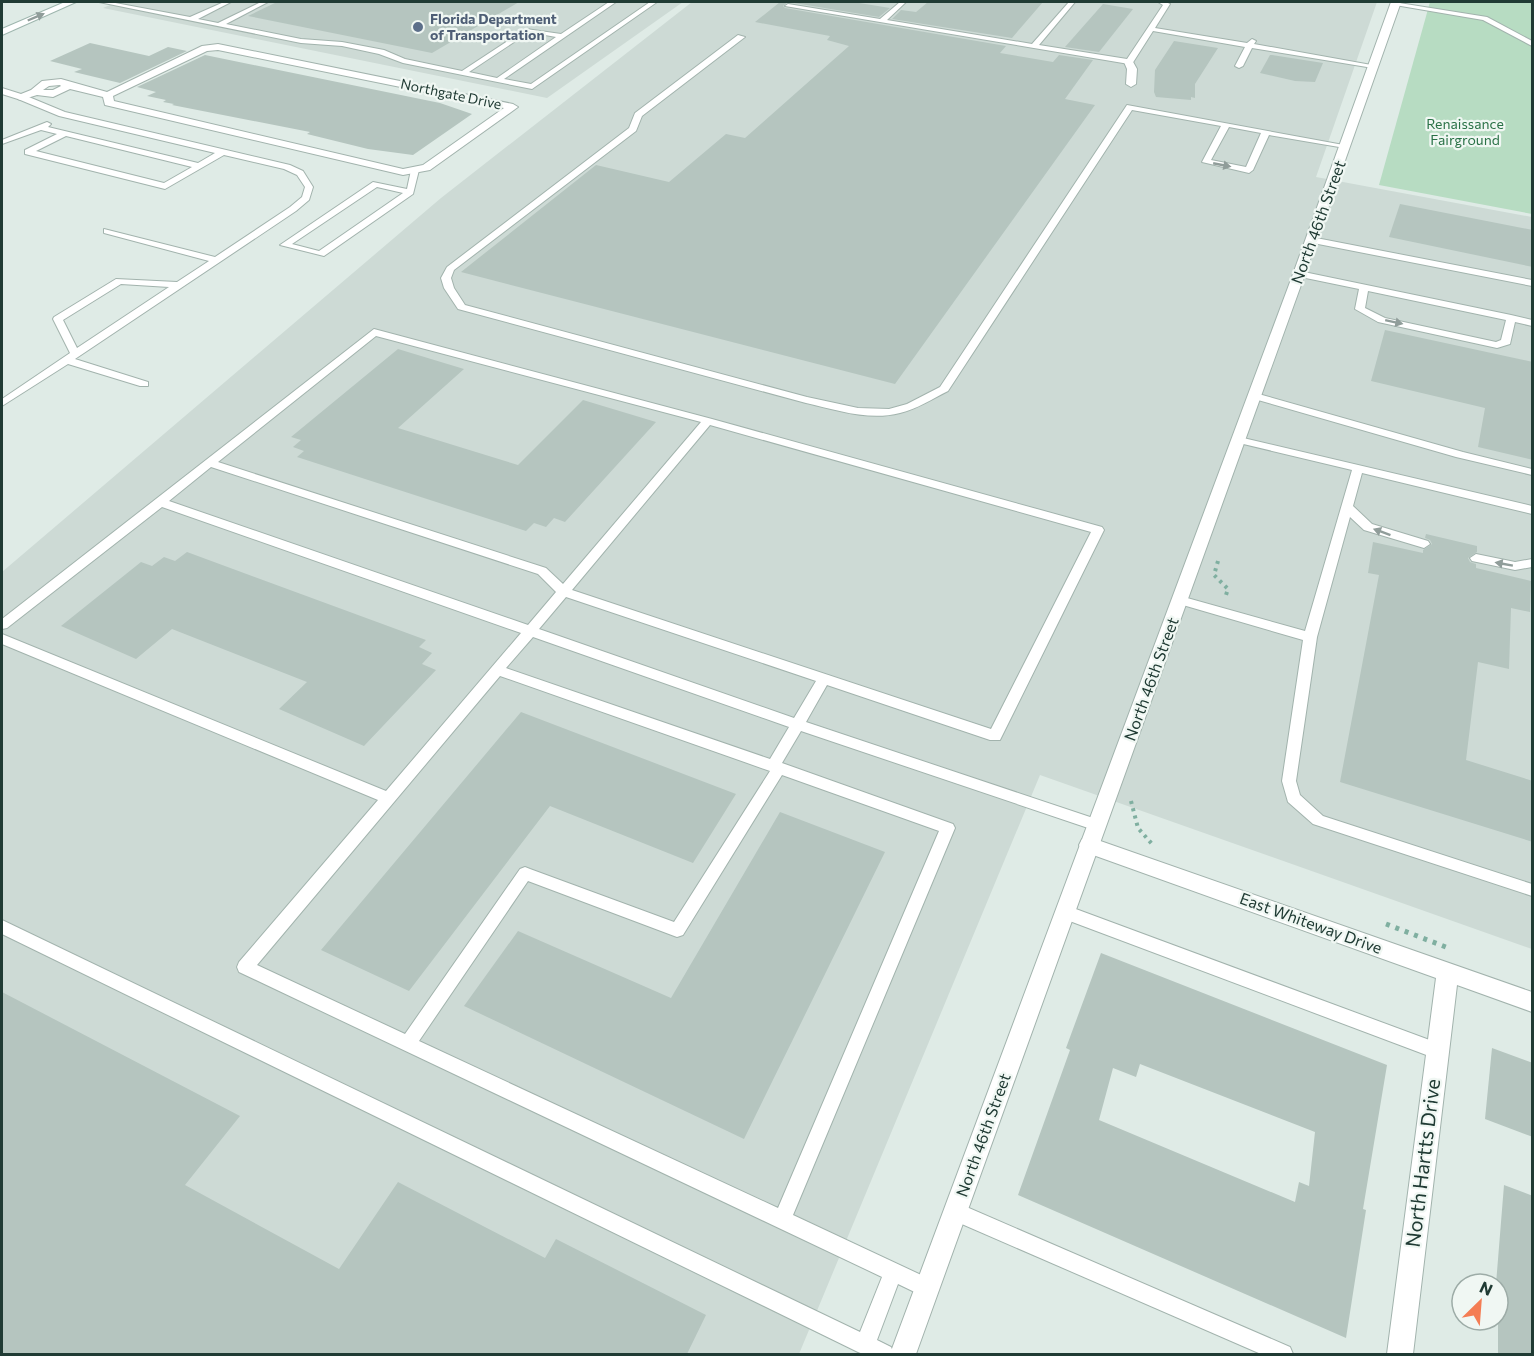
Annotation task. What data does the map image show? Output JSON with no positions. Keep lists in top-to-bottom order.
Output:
{
  "streets": {
    "street": [
      "Northgate Drive",
      "North 46th Street",
      "East Whiteway Drive",
      "North Hartts Drive"
    ]
  },
  "crossings": [
    ["North 46th Street", "East Whiteway Drive"],
    ["East Whiteway Drive", "North Hartts Drive"]
  ],
  "parks": ["Renaissance Fairground"],
  "places": ["Florida Department of Transportation"],
  "north": "top right"
}
